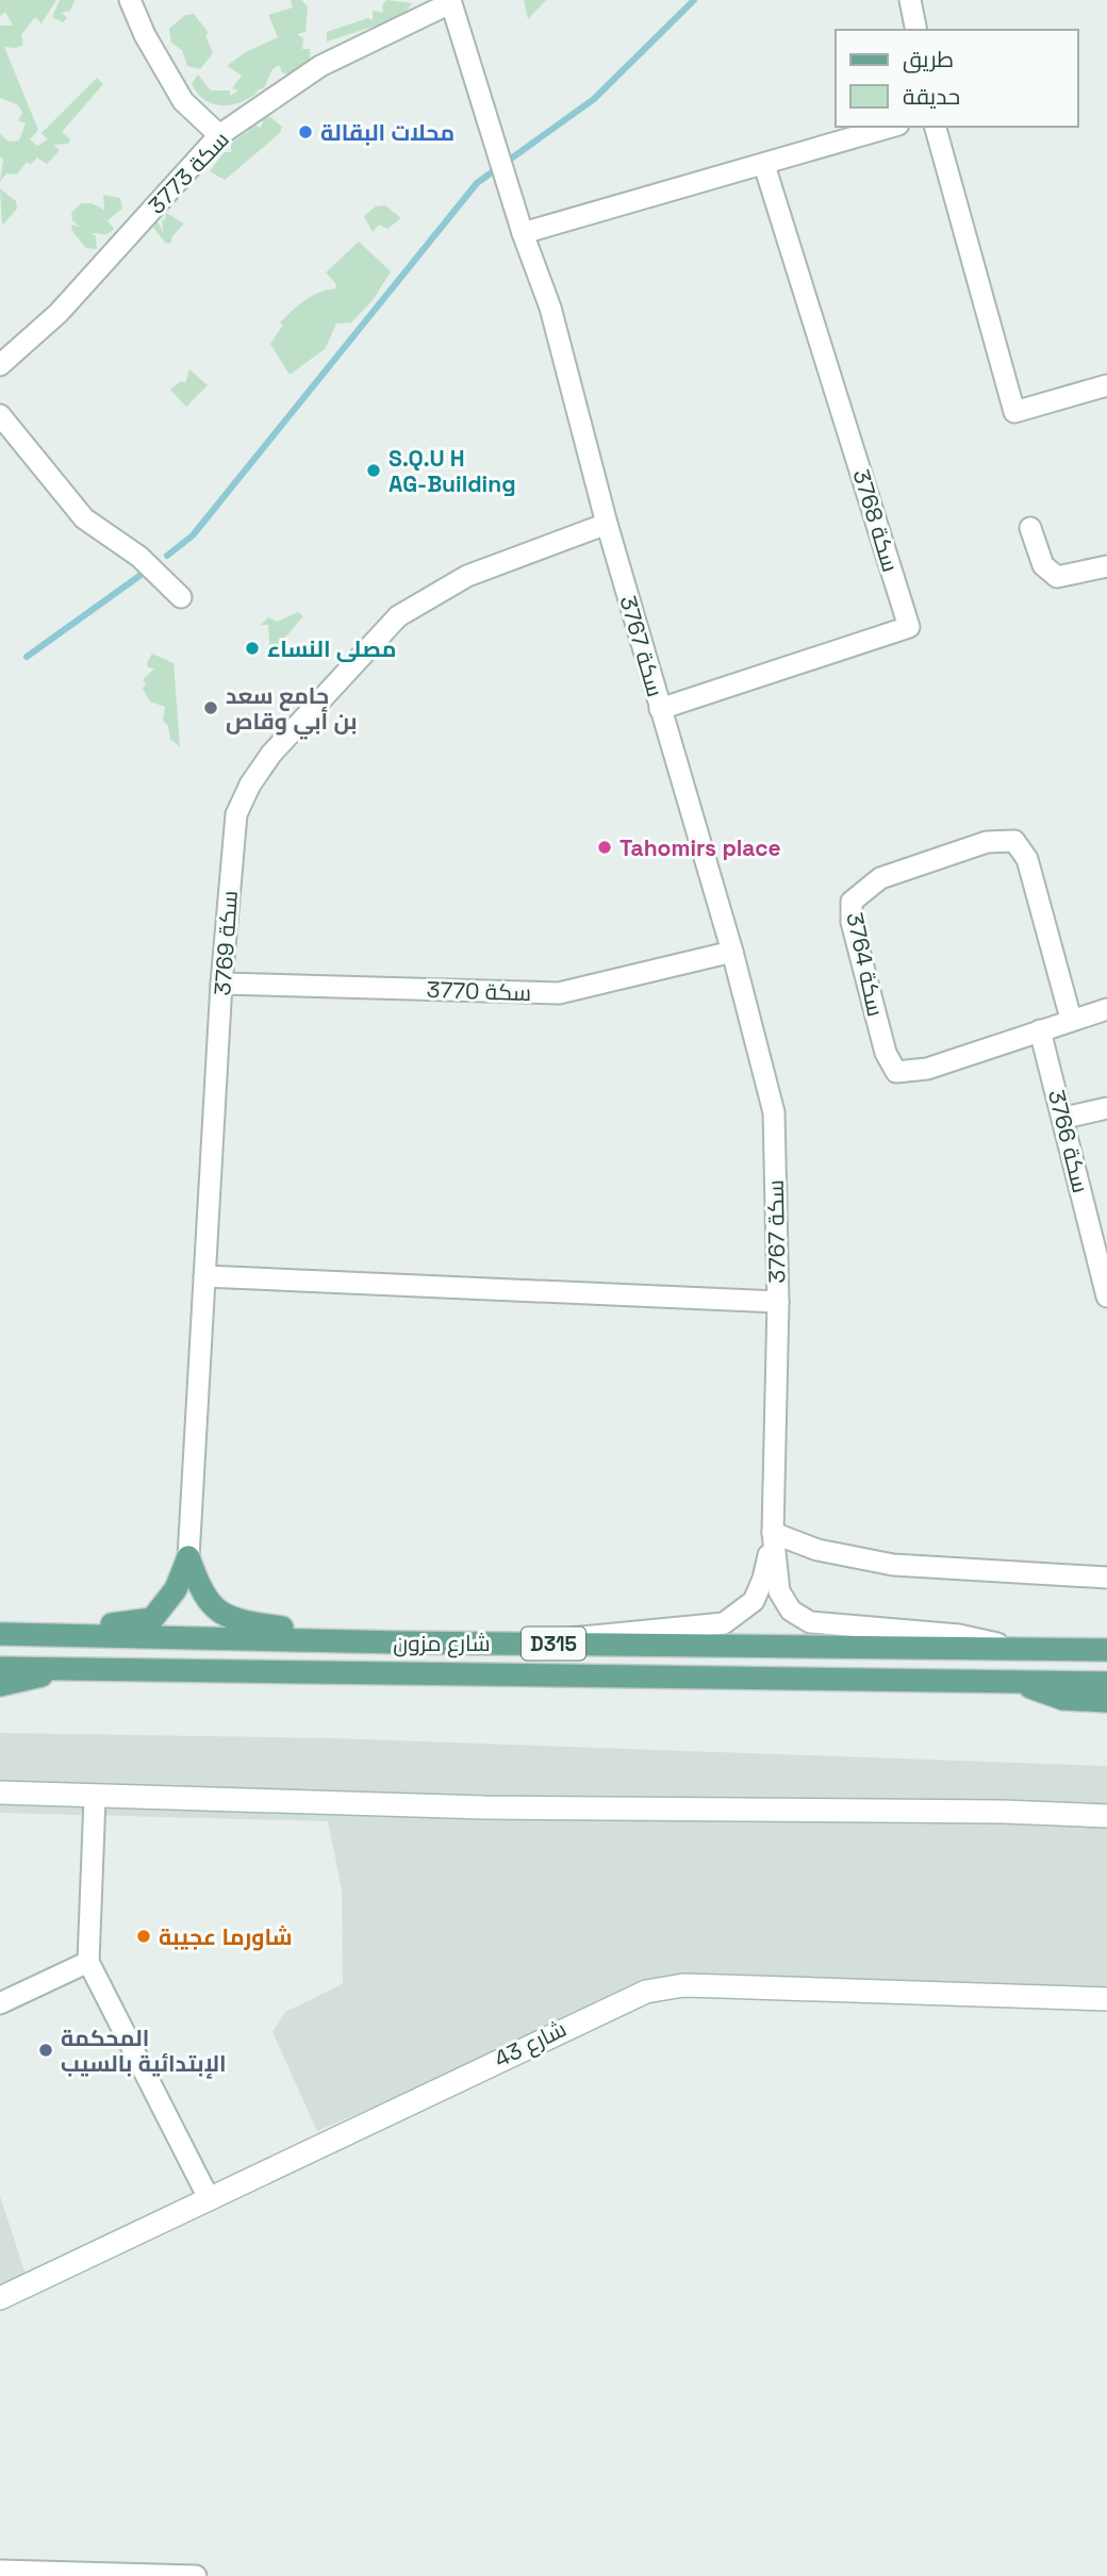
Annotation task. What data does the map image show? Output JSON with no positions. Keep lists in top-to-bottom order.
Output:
{
  "streets": {
    "main road": ["شارع مزون", "D315"],
    "street": [
      "سكة 3773",
      "سكة 3768",
      "سكة 3767",
      "سكة 3769",
      "سكة 3764",
      "سكة 3770",
      "سكة 3766",
      "شارع 43"
    ]
  },
  "crossings": [
    ["سكة 3773", "سكة 3767"],
    ["سكة 3768", "سكة 3767"],
    ["سكة 3767", "سكة 3769"],
    ["سكة 3767", "سكة 3770"],
    ["سكة 3769", "سكة 3770"],
    ["سكة 3764", "سكة 3766"]
  ],
  "places": [
    "محلات البقالة",
    "S.Q.U H AG-Building",
    "مصلى النساء",
    "جامع سعد بن أبي وقاص",
    "Tahomirs place",
    "شاورما عجيبة",
    "المحكمة الإبتدائية بالسيب"
  ],
  "legend": ["طريق", "حديقة"]
}
